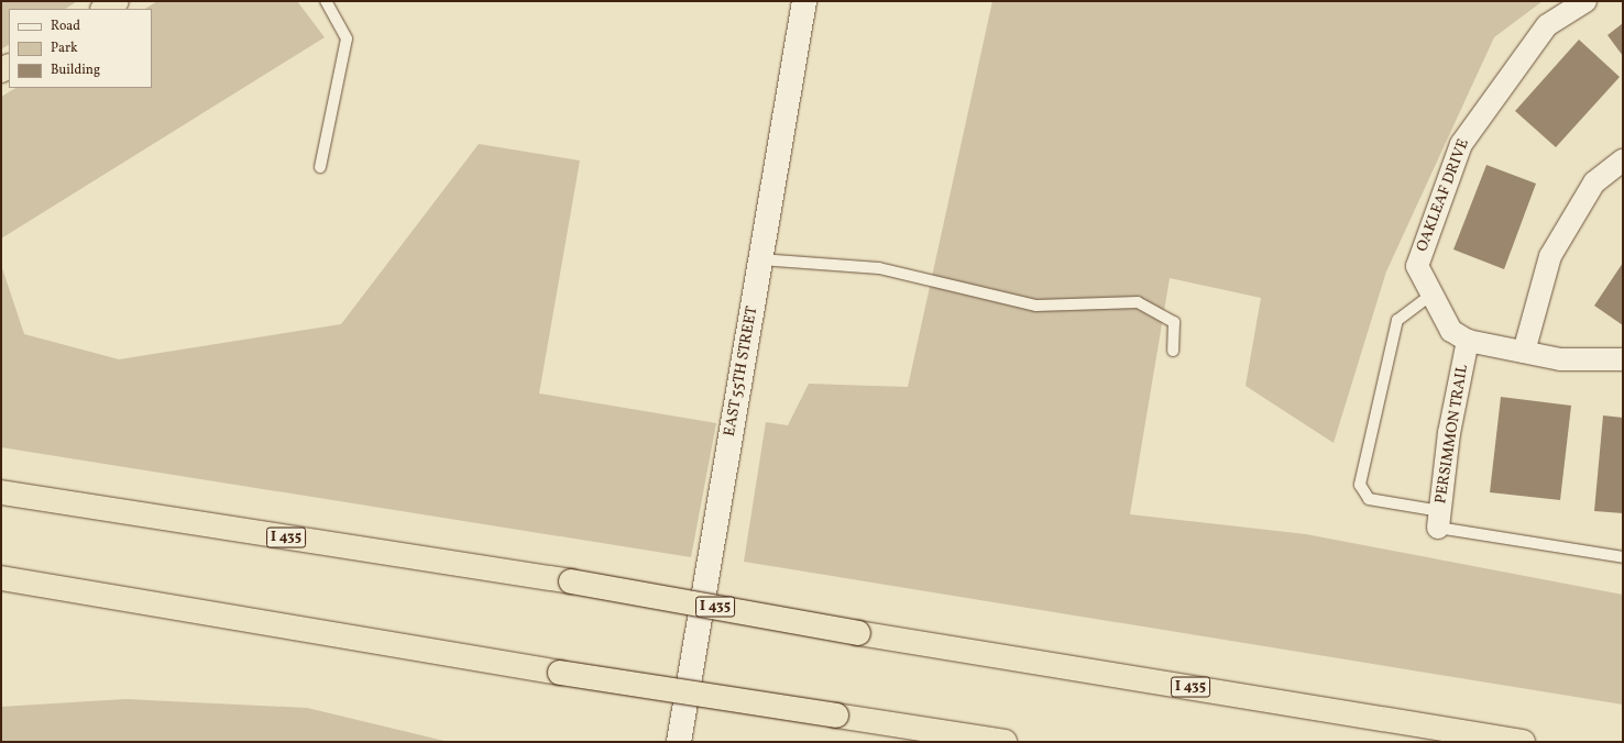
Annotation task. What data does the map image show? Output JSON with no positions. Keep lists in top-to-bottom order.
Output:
{
  "streets": {
    "highway": ["I 435"],
    "street": ["OAKLEAF DRIVE", "EAST 55TH STREET", "PERSIMMON TRAIL"]
  },
  "crossings": [
    ["OAKLEAF DRIVE", "PERSIMMON TRAIL"]
  ],
  "legend": ["Road", "Park", "Building"]
}
